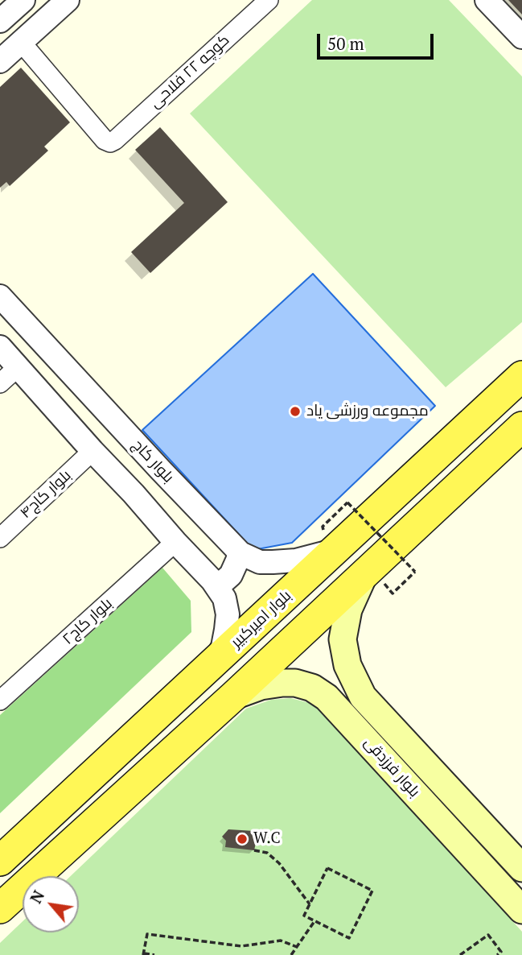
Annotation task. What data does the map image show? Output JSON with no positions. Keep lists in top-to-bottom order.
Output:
{
  "streets": {
    "main road": ["بلوار امیرکبیر", "بلوار فرزدقی"],
    "street": [
      "کوچه ۲۲ فلاحی",
      "بلوار کاج",
      "بلوار کاج۴",
      "بلوار کاج۲"
    ]
  },
  "crossings": [
    ["بلوار کاج", "بلوار امیرکبیر"]
  ],
  "places": ["مجموعه ورزشی یاد", "W.C"],
  "scale_bar": "50 m",
  "north": "top left"
}
